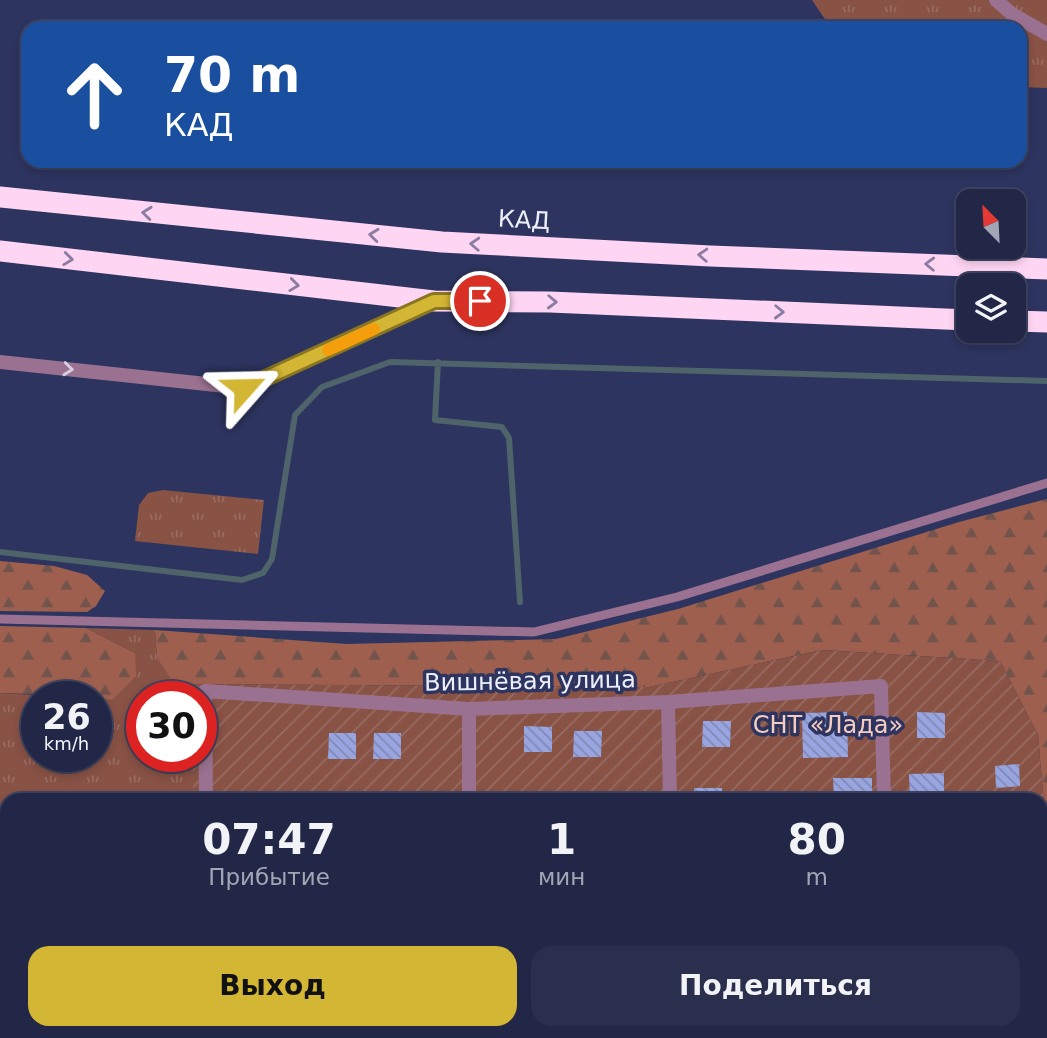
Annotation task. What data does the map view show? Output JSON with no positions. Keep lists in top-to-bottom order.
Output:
{
  "streets": {
    "highway": ["КАД"],
    "street": ["Вишнёвая улица"]
  },
  "parks": ["СНТ «Лада»"],
  "north": "top left",
  "page": {
    "turn": ["70 m", "КАД"],
    "speed": "26 km/h",
    "limit": "30",
    "eta": [
      "07:47",
      "Прибытие",
      "1",
      "мин",
      "80",
      "m"
    ],
    "buttons": ["Выход", "Поделиться"]
  }
}
